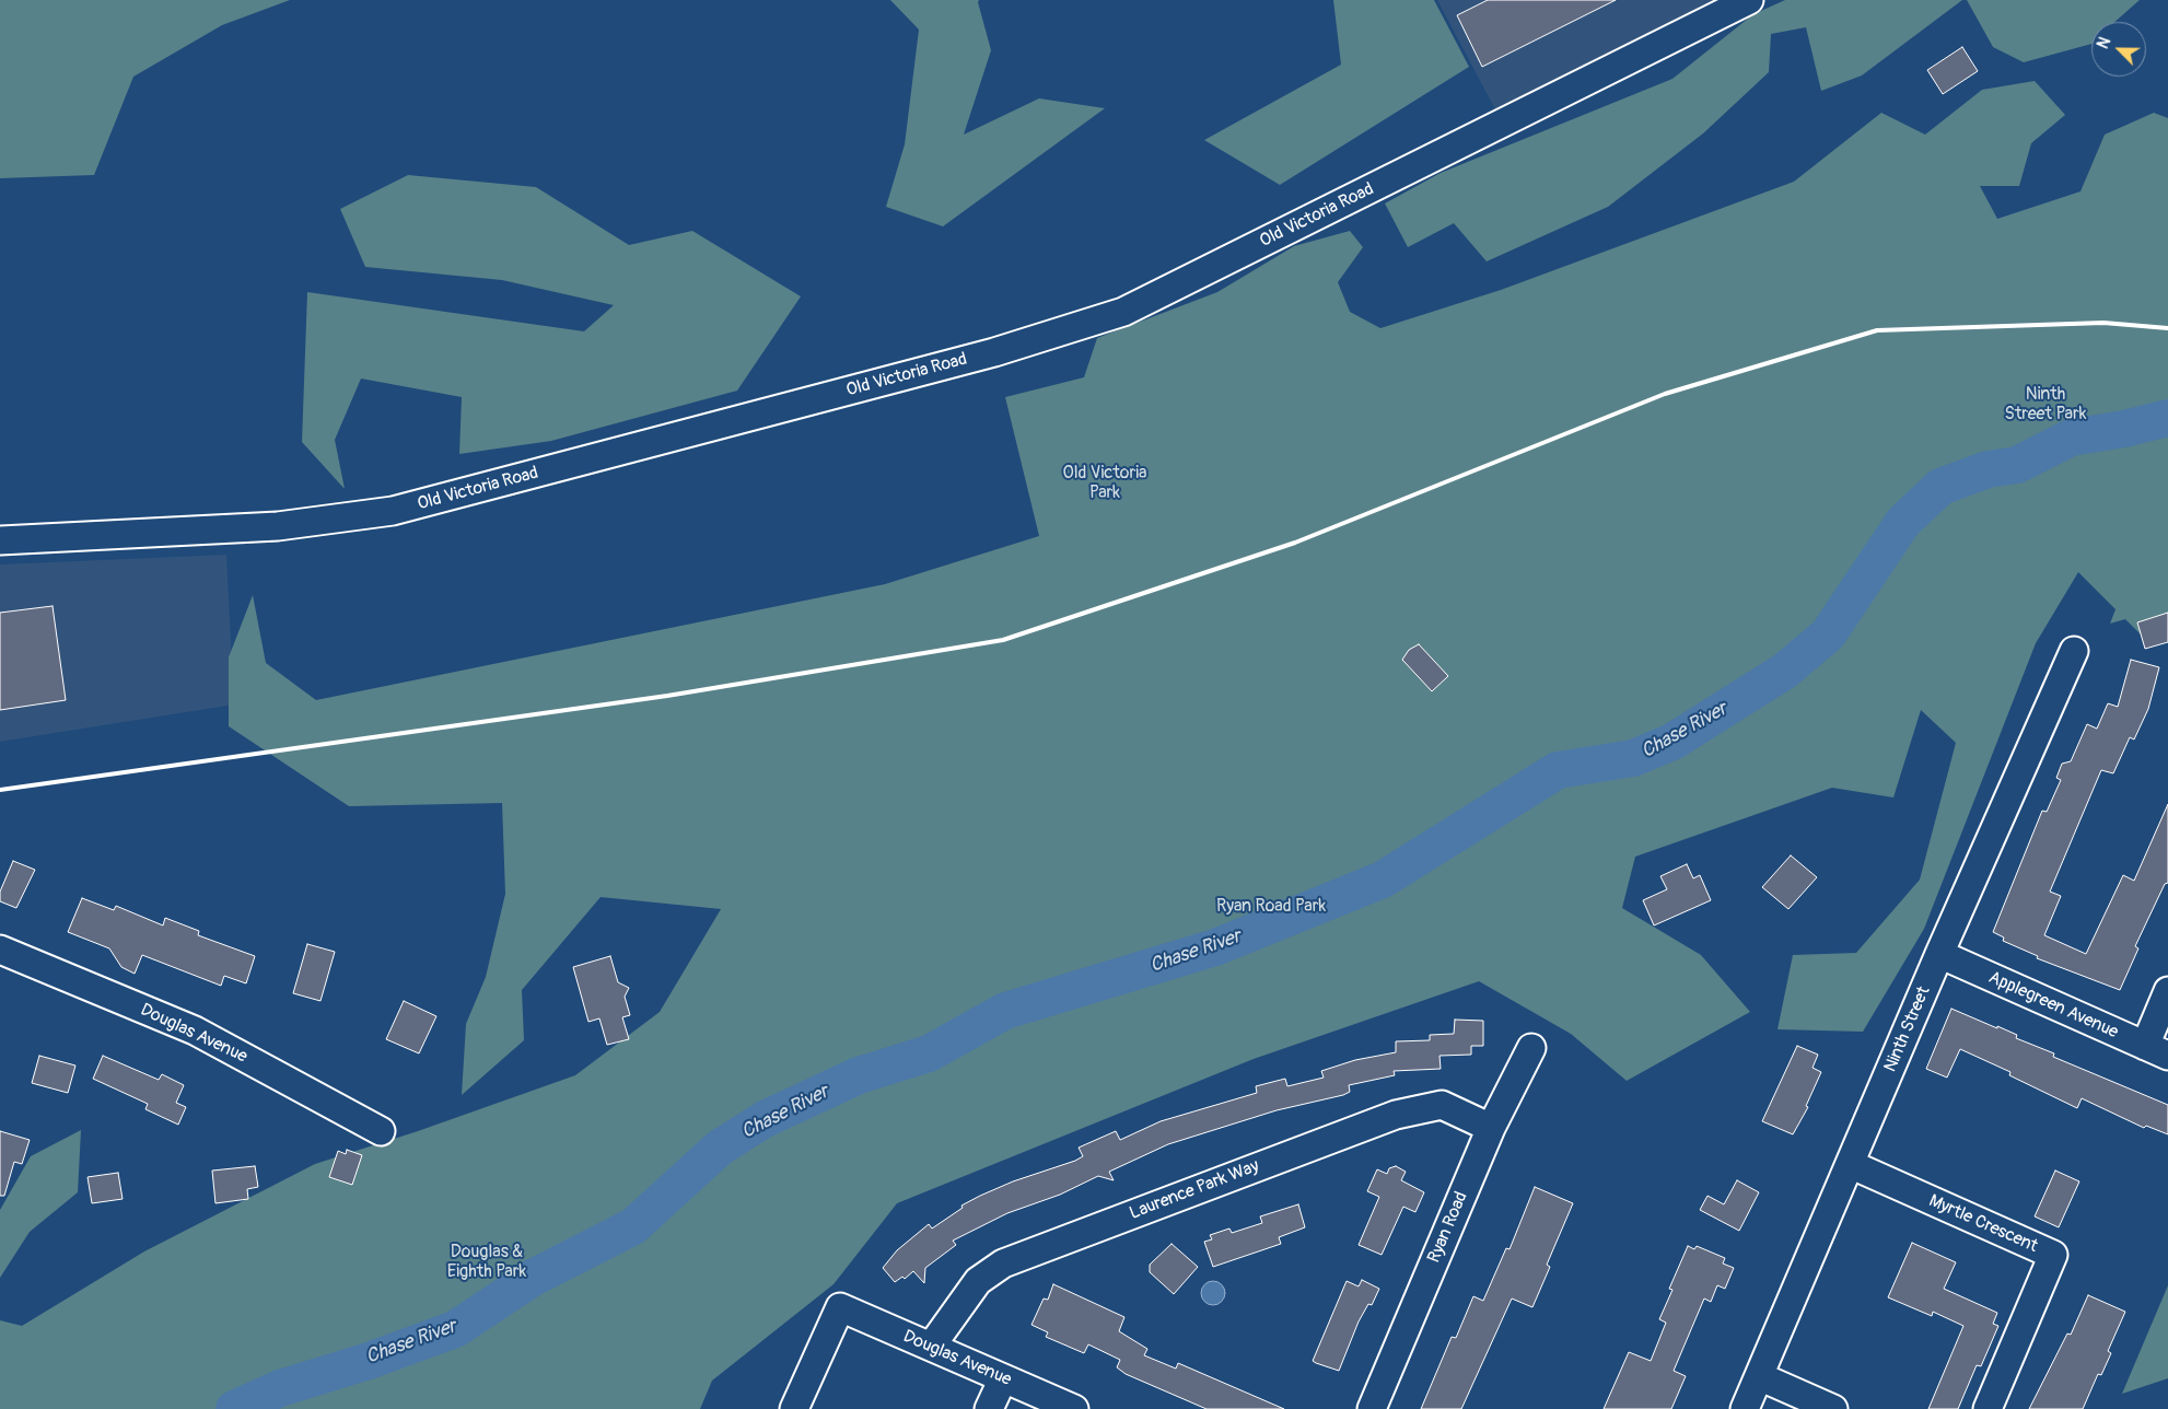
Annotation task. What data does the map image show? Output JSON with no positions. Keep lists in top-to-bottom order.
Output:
{
  "streets": {
    "street": [
      "Old Victoria Road",
      "Applegreen Avenue",
      "Ninth Street",
      "Douglas Avenue",
      "Laurence Park Way",
      "Myrtle Crescent",
      "Ryan Road"
    ]
  },
  "crossings": [
    ["Applegreen Avenue", "Ninth Street"],
    ["Ninth Street", "Myrtle Crescent"],
    ["Douglas Avenue", "Laurence Park Way"],
    ["Laurence Park Way", "Ryan Road"]
  ],
  "water": ["Chase River"],
  "parks": [
    "Ninth Street Park",
    "Old Victoria Park",
    "Ryan Road Park",
    "Douglas & Eighth Park"
  ],
  "north": "top left"
}
